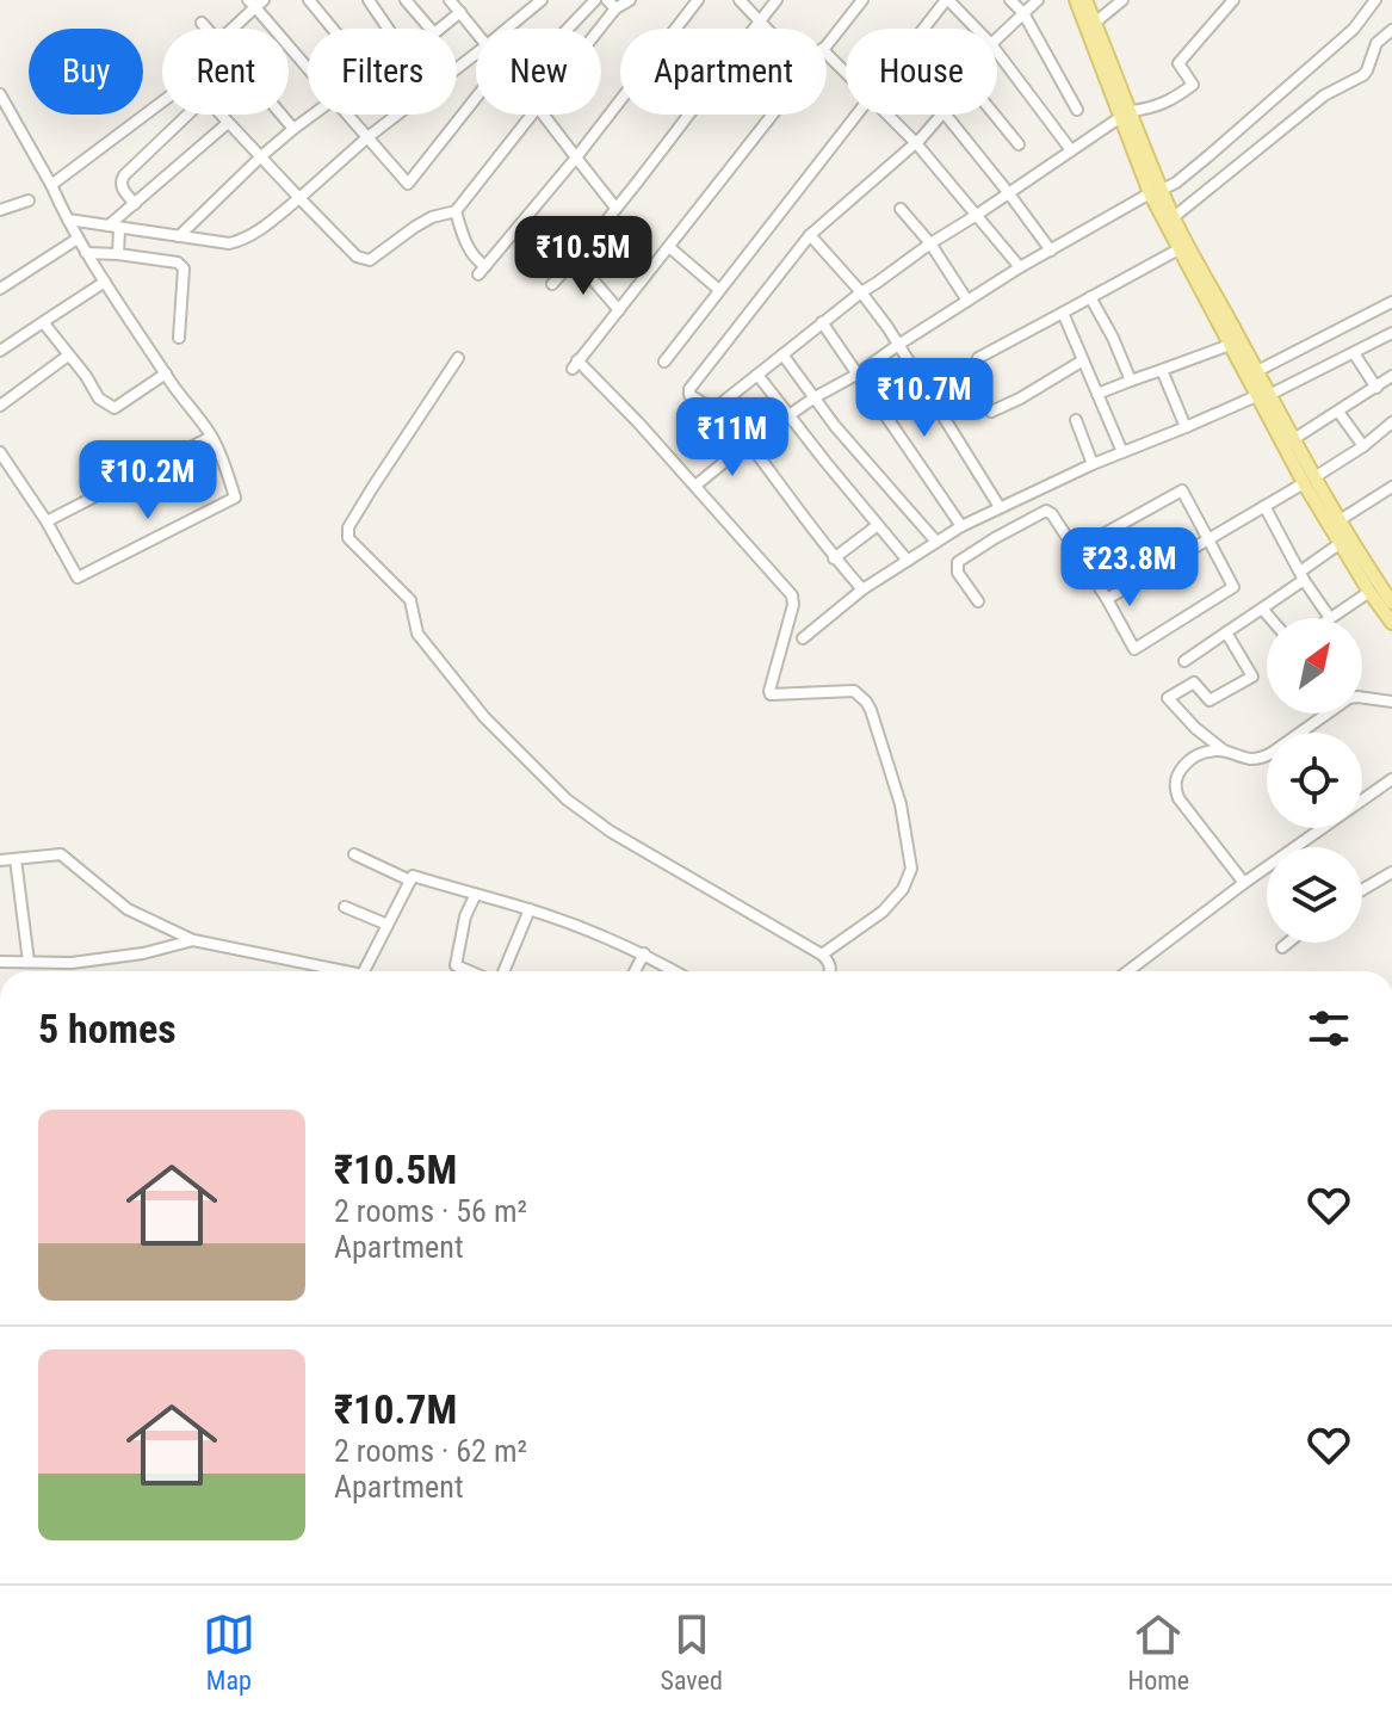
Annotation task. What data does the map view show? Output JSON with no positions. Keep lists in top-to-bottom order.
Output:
{
  "north": "top right",
  "page": {
    "chip": [
      "Buy",
      "Rent",
      "Filters",
      "New",
      "Apartment",
      "House"
    ],
    "price": [
      "₹10.5M",
      "₹10.7M",
      "₹11M",
      "₹10.2M",
      "₹23.8M"
    ],
    "heading": "5 homes",
    "list": [
      {
        "name": "₹10.5M",
        "note": "2 rooms · 56 m² · Apartment"
      },
      {
        "name": "₹10.7M",
        "note": "2 rooms · 62 m² · Apartment"
      }
    ],
    "tabs": ["Map", "Saved", "Home"]
  }
}
